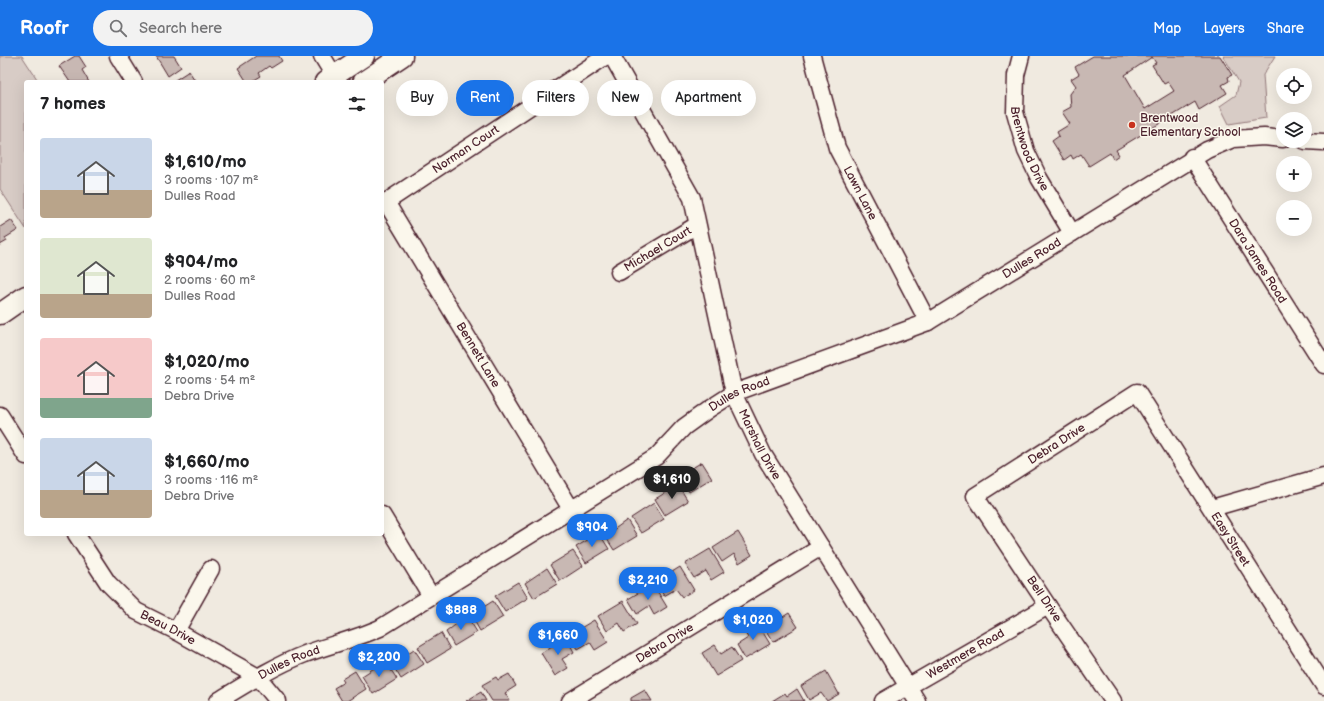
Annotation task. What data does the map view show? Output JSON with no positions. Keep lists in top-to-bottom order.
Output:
{
  "streets": {
    "street": [
      "Brentwood Drive",
      "Norman Court",
      "Lawn Lane",
      "Michael Court",
      "Dulles Road",
      "Dara James Road",
      "Bennett Lane",
      "Marshall Drive",
      "Debra Drive",
      "Easy Street",
      "Bell Drive",
      "Beau Drive",
      "Westmere Road"
    ]
  },
  "crossings": [
    ["Brentwood Drive", "Dulles Road"],
    ["Norman Court", "Bennett Lane"],
    ["Lawn Lane", "Dulles Road"],
    ["Michael Court", "Marshall Drive"],
    ["Dulles Road", "Dara James Road"],
    ["Dulles Road", "Bennett Lane"],
    ["Dulles Road", "Marshall Drive"],
    ["Dulles Road", "Beau Drive"],
    ["Marshall Drive", "Debra Drive"],
    ["Marshall Drive", "Westmere Road"],
    ["Debra Drive", "Easy Street"],
    ["Debra Drive", "Bell Drive"],
    ["Bell Drive", "Westmere Road"]
  ],
  "places": ["Brentwood Elementary School"],
  "page": {
    "header": "Roofr",
    "search": "Search here",
    "nav": ["Map", "Layers", "Share"],
    "map_buttons": ["+", "−"],
    "chip": [
      "Buy",
      "Rent",
      "Filters",
      "New",
      "Apartment"
    ],
    "heading": "7 homes",
    "list": [
      {
        "name": "$1,610/mo",
        "note": "3 rooms · 107 m² · Dulles Road"
      },
      {
        "name": "$904/mo",
        "note": "2 rooms · 60 m² · Dulles Road"
      },
      {
        "name": "$1,020/mo",
        "note": "2 rooms · 54 m² · Debra Drive"
      },
      {
        "name": "$1,660/mo",
        "note": "3 rooms · 116 m² · Debra Drive"
      }
    ],
    "price": [
      "$1,610",
      "$904",
      "$2,210",
      "$888",
      "$1,020",
      "$1,660",
      "$2,200"
    ]
  }
}
